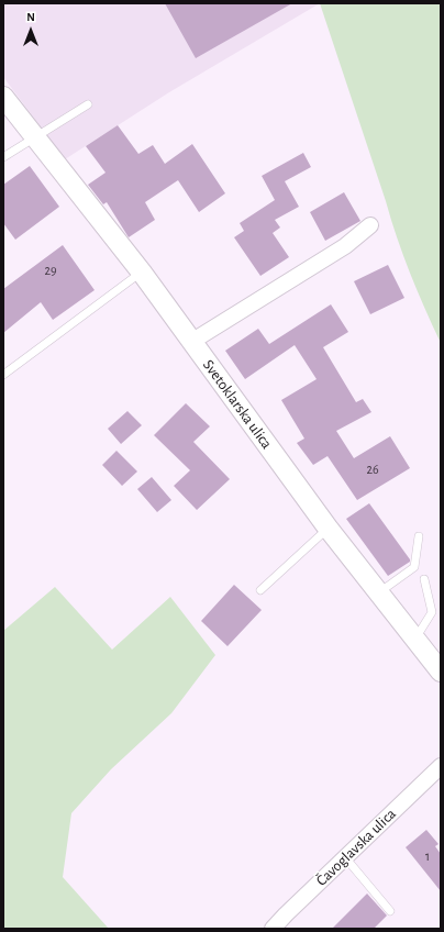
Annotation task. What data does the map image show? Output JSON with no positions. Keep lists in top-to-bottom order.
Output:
{
  "streets": {
    "street": ["Svetoklarska ulica", "Čavoglavska ulica"]
  },
  "house_numbers": ["29", "26", "1"],
  "north": "top"
}
